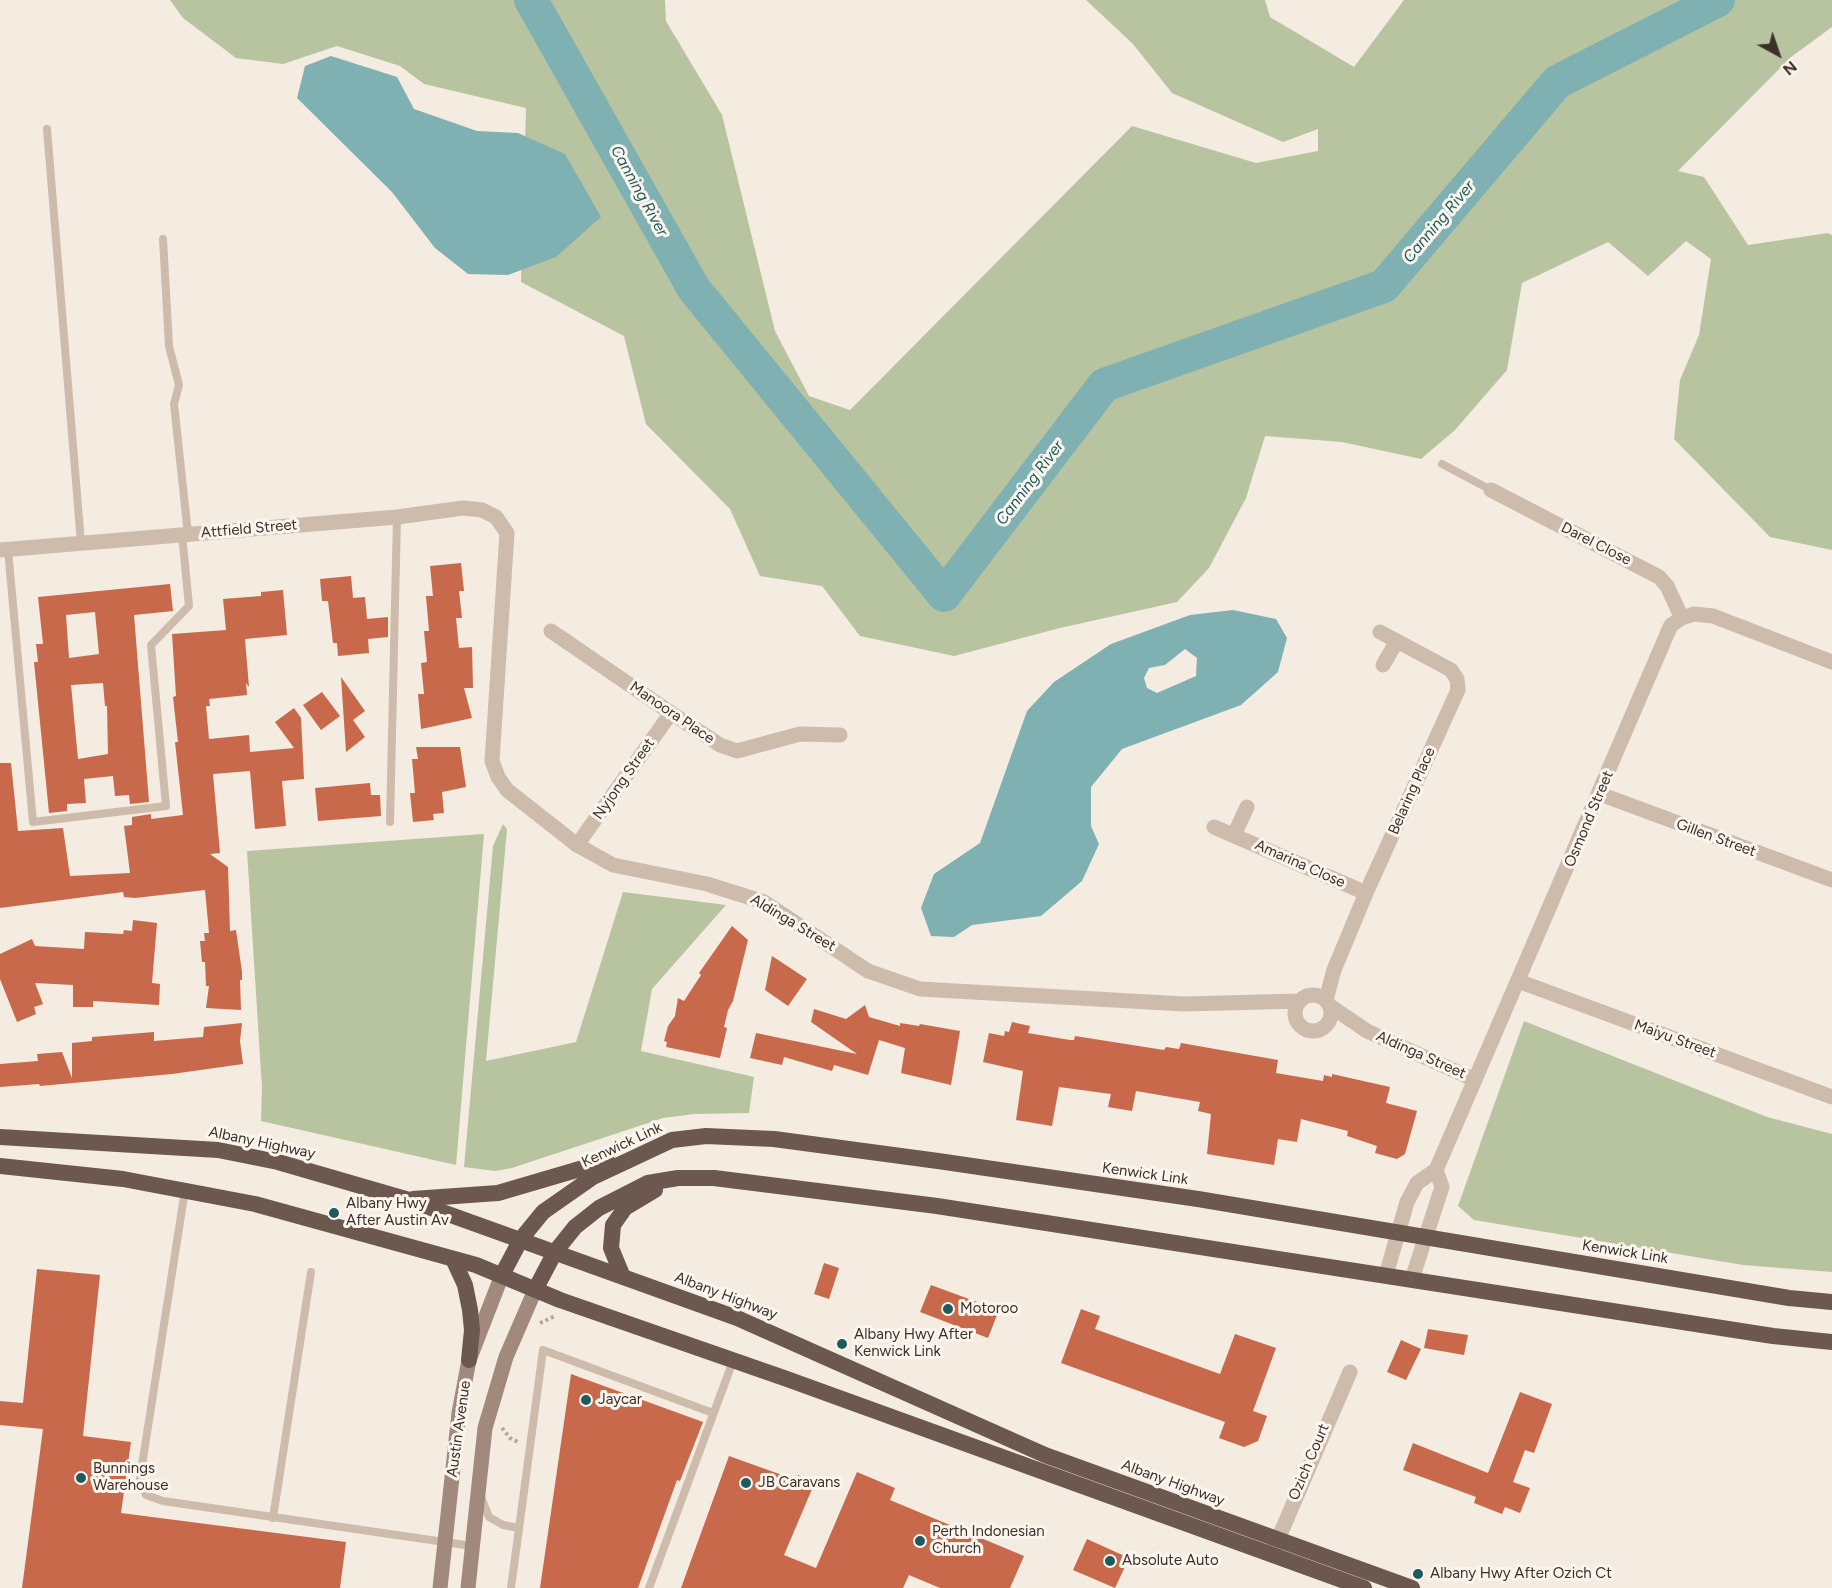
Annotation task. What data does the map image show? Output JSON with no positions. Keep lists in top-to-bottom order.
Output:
{
  "streets": {
    "highway": ["Albany Highway", "Kenwick Link"],
    "main road": ["Austin Avenue"],
    "street": [
      "Attfield Street",
      "Darel Close",
      "Manoora Place",
      "Nyjong Street",
      "Belaring Place",
      "Osmond Street",
      "Gillen Street",
      "Amarina Close",
      "Aldinga Street",
      "Maiyu Street",
      "Ozich Court"
    ]
  },
  "crossings": [
    ["Attfield Street", "Aldinga Street"],
    ["Darel Close", "Osmond Street"],
    ["Manoora Place", "Nyjong Street"],
    ["Nyjong Street", "Aldinga Street"],
    ["Belaring Place", "Amarina Close"],
    ["Belaring Place", "Aldinga Street"],
    ["Osmond Street", "Gillen Street"],
    ["Osmond Street", "Aldinga Street"],
    ["Osmond Street", "Maiyu Street"],
    ["Osmond Street", "Kenwick Link"],
    ["Albany Highway", "Kenwick Link"],
    ["Albany Highway", "Austin Avenue"],
    ["Albany Highway", "Ozich Court"],
    ["Kenwick Link", "Austin Avenue"]
  ],
  "water": ["Canning River"],
  "places": [
    "Albany Hwy After Austin Av",
    "Motoroo",
    "Albany Hwy After Kenwick Link",
    "Jaycar",
    "Bunnings Warehouse",
    "JB Caravans",
    "Perth Indonesian Church",
    "Absolute Auto",
    "Albany Hwy After Ozich Ct"
  ],
  "north": "bottom right"
}
